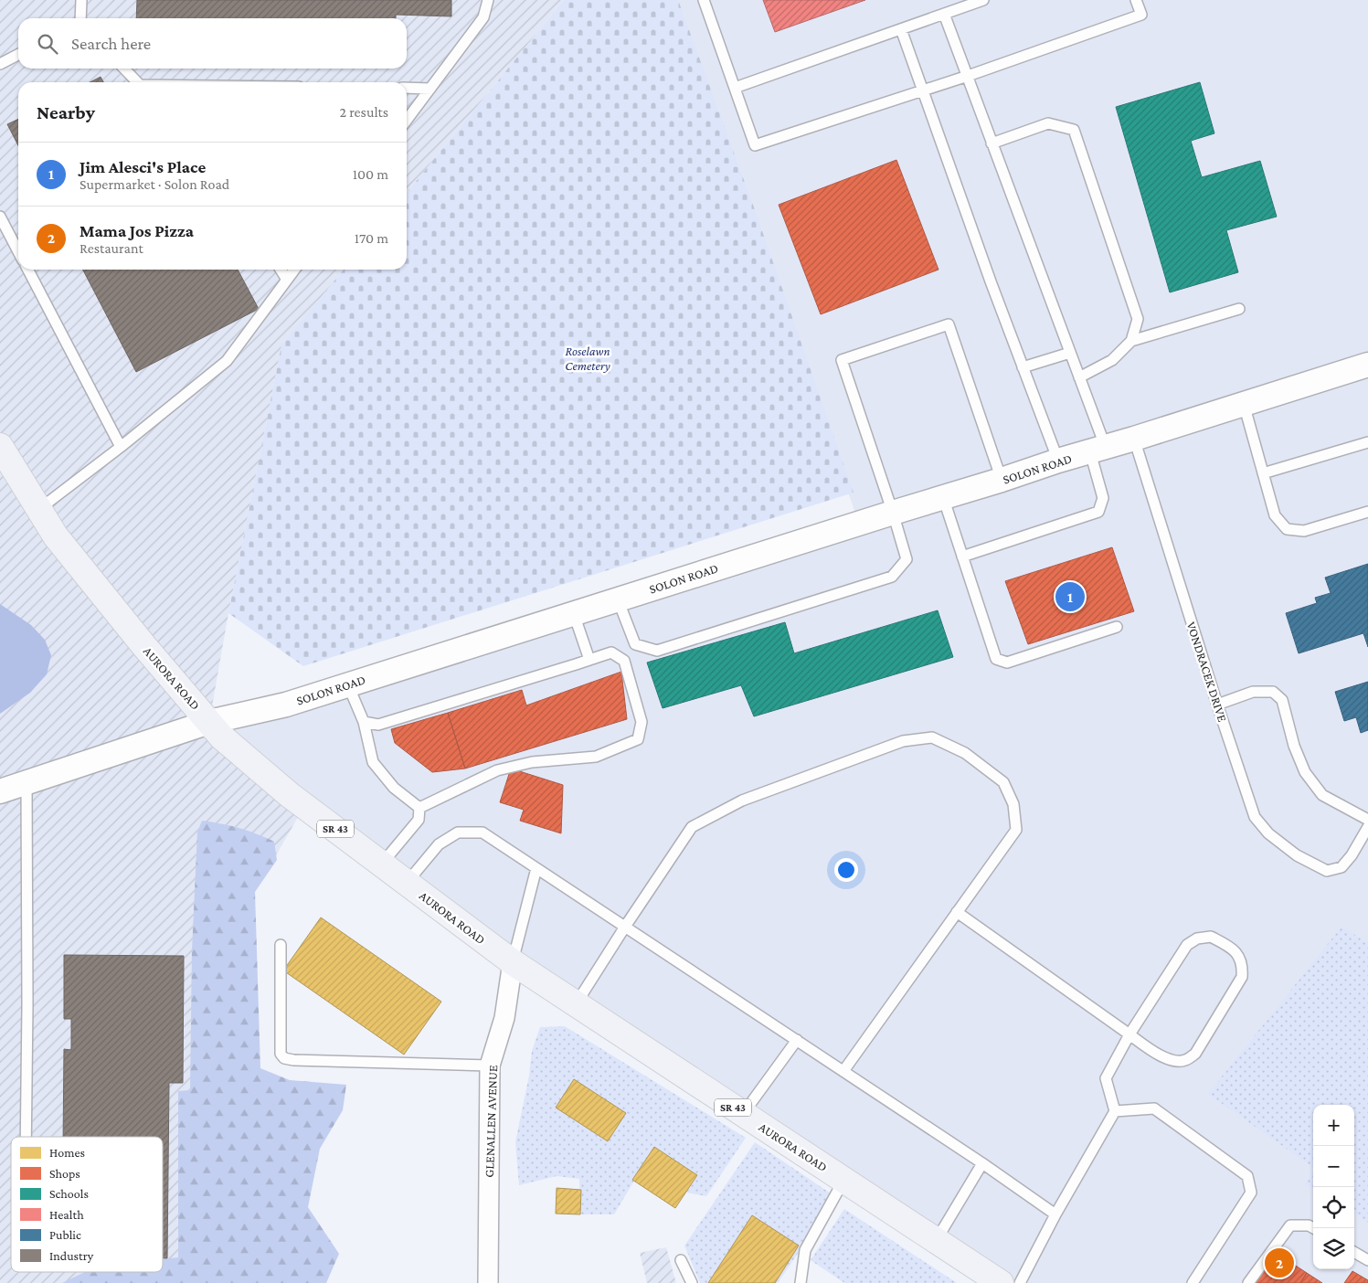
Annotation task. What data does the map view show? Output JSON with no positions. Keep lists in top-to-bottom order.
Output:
{
  "streets": {
    "main road": ["AURORA ROAD", "SR 43"],
    "street": ["SOLON ROAD", "GLENALLEN AVENUE"],
    "lane": ["VONDRACEK DRIVE"]
  },
  "crossings": [
    ["SOLON ROAD", "VONDRACEK DRIVE"],
    ["SOLON ROAD", "AURORA ROAD"],
    ["AURORA ROAD", "GLENALLEN AVENUE"]
  ],
  "parks": ["Roselawn Cemetery"],
  "legend": [
    "Homes",
    "Shops",
    "Schools",
    "Health",
    "Public",
    "Industry"
  ],
  "page": {
    "search": "Search here",
    "heading": ["Nearby", "2 results"],
    "list": [
      {
        "mark": "1",
        "name": "Jim Alesci's Place",
        "note": "Supermarket · Solon Road",
        "value": "100 m"
      },
      {
        "mark": "2",
        "name": "Mama Jos Pizza",
        "note": "Restaurant",
        "value": "170 m"
      }
    ],
    "pins": ["1", "2"],
    "map_buttons": ["+", "−"]
  }
}
